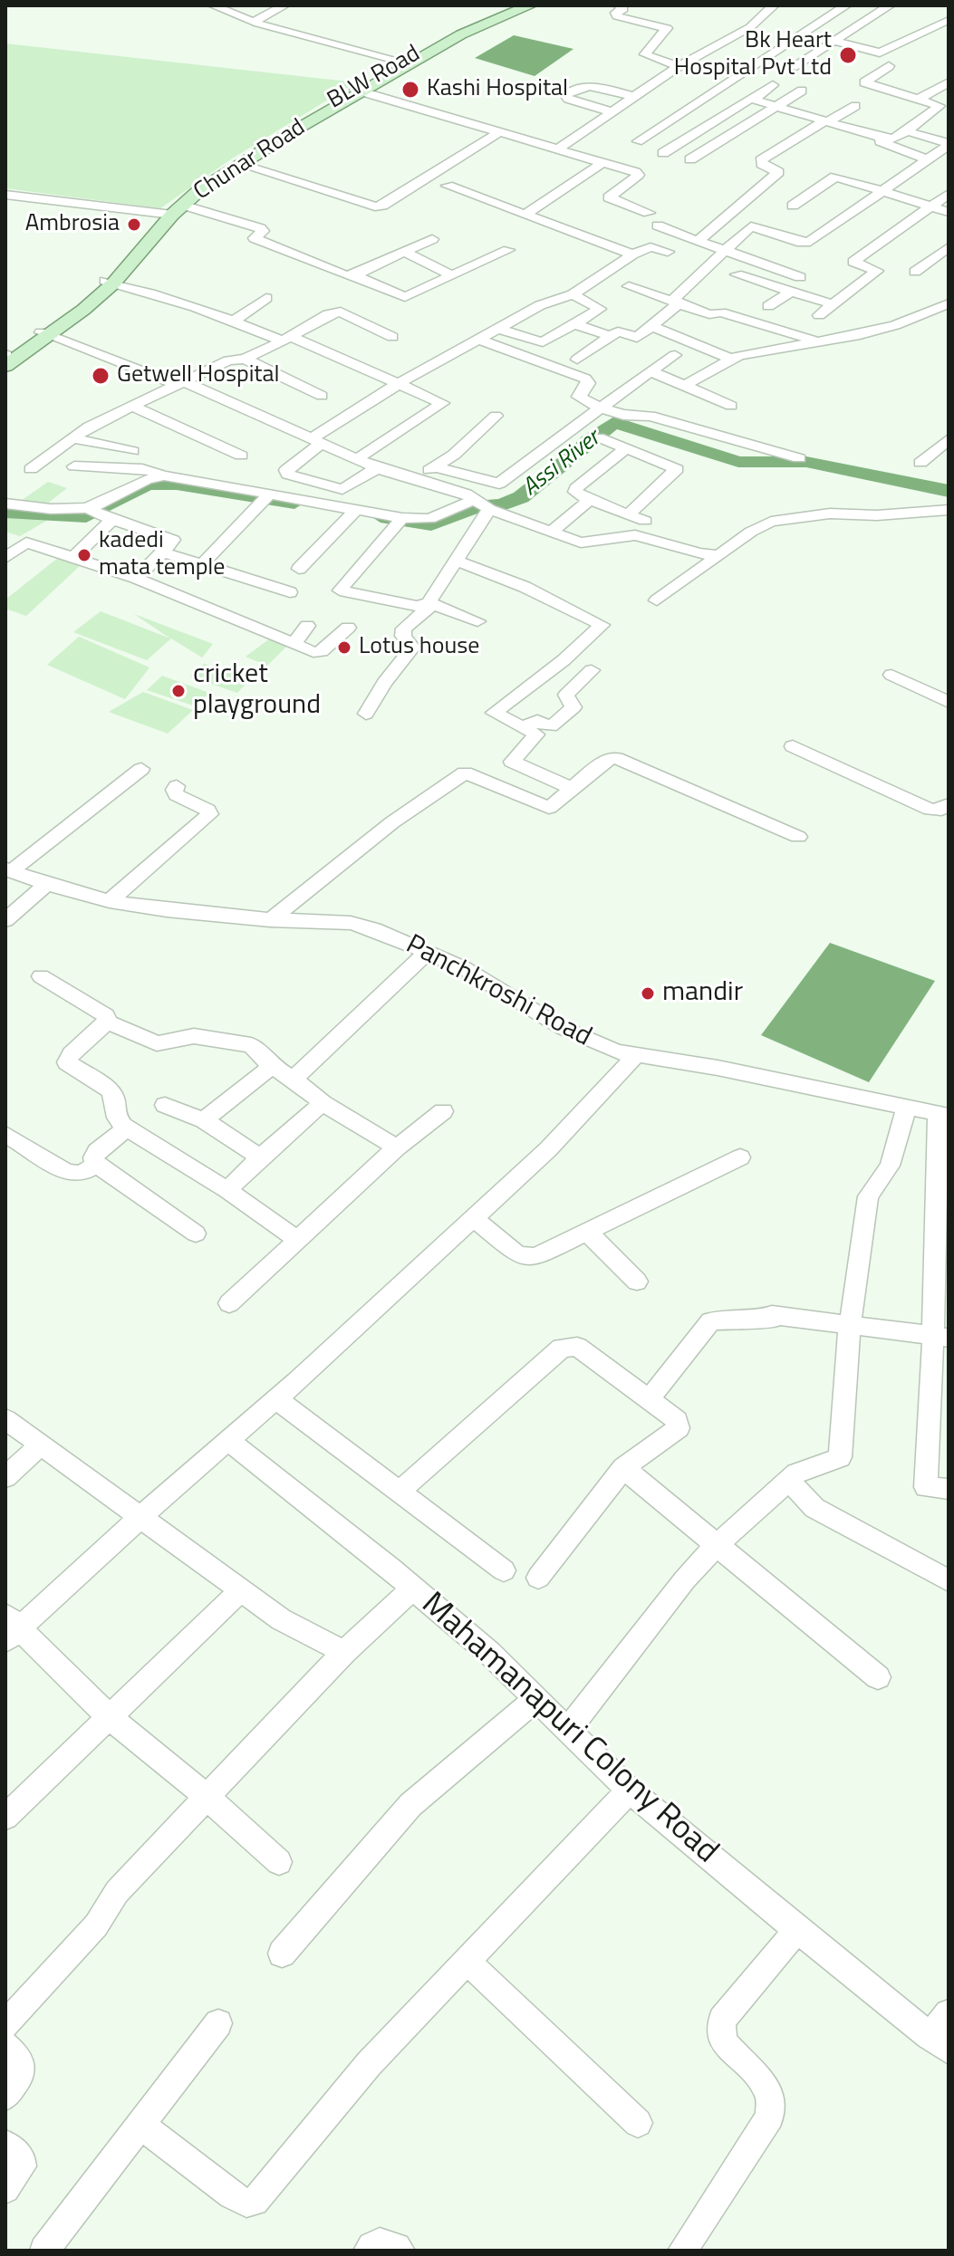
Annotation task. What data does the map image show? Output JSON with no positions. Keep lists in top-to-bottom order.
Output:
{
  "streets": {
    "main road": ["BLW Road", "Chunar Road"],
    "street": ["Panchkroshi Road", "Mahamanapuri Colony Road"]
  },
  "crossings": [
    ["BLW Road", "Chunar Road"]
  ],
  "water": ["Assi River"],
  "places": [
    "Bk Heart Hospital Pvt Ltd",
    "Kashi Hospital",
    "Ambrosia",
    "Getwell Hospital",
    "kadedi mata temple",
    "Lotus house",
    "cricket playground",
    "mandir"
  ]
}
